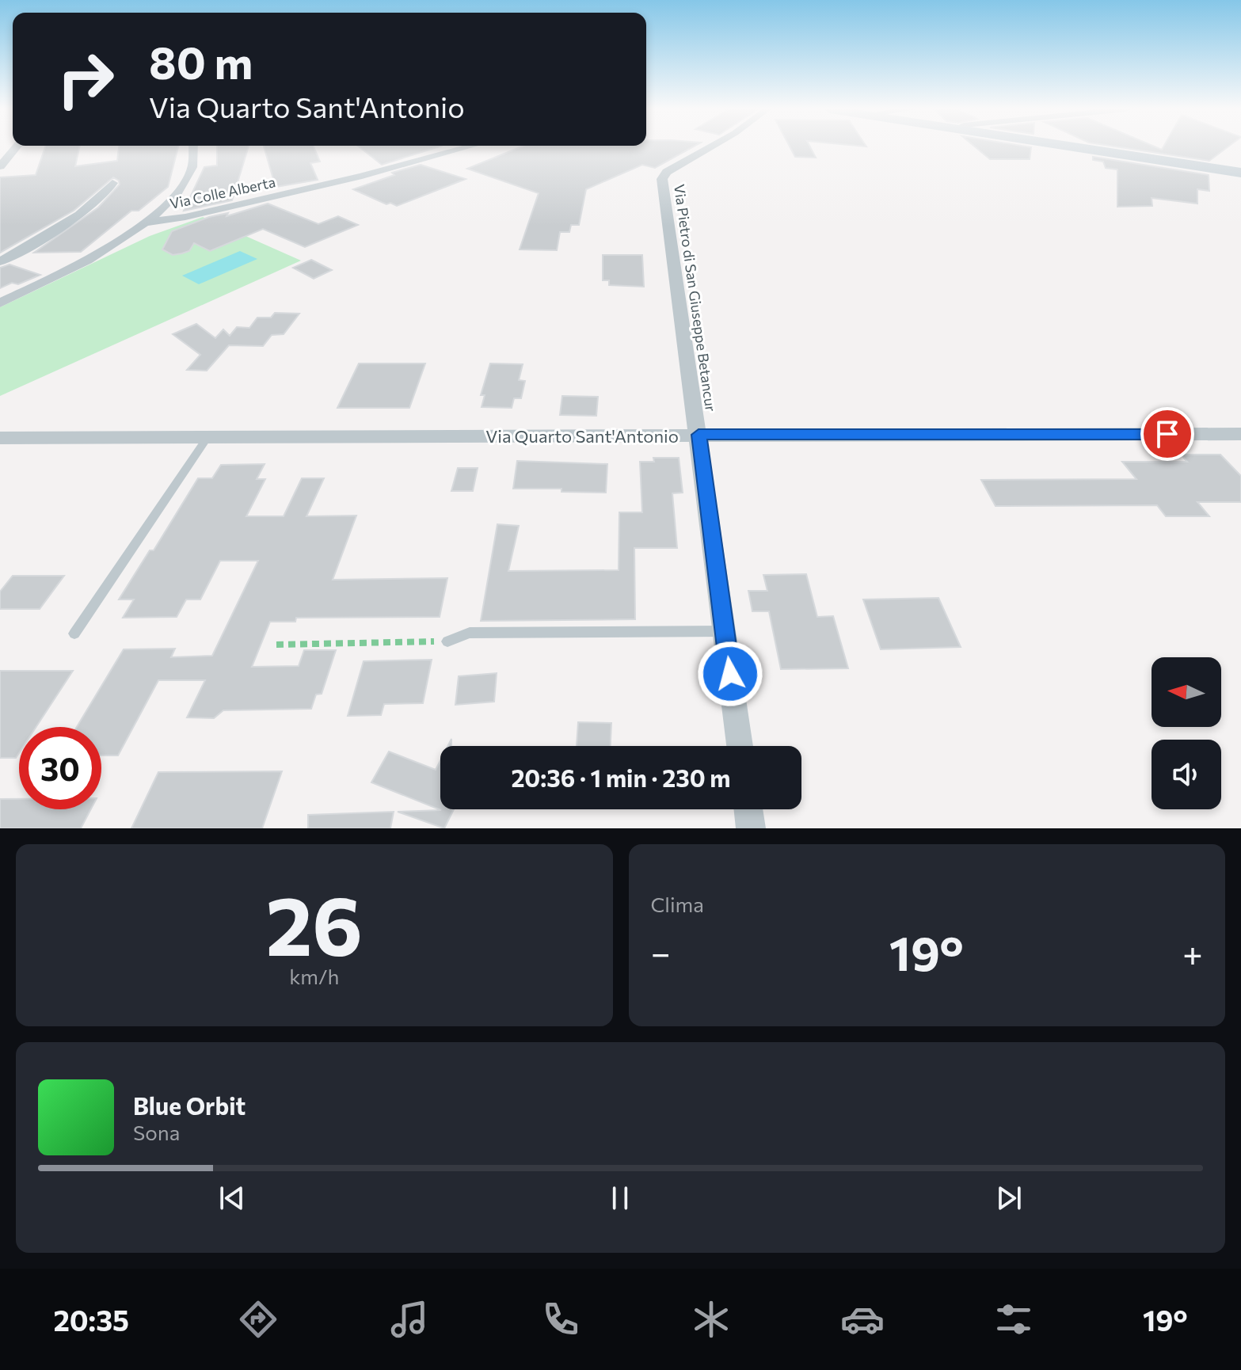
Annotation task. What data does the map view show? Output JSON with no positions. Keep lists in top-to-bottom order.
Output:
{
  "streets": {
    "street": ["Via Colle Alberta", "Via Pietro di San Giuseppe Betancur", "Via Quarto Sant'Antonio"]
  },
  "crossings": [
    ["Via Pietro di San Giuseppe Betancur", "Via Quarto Sant'Antonio"]
  ],
  "north": "left",
  "page": {
    "turn": ["80 m", "Via Quarto Sant'Antonio"],
    "limit": "30",
    "trip": "20:36 · 1 min · 230 m",
    "tile": [
      ["26", "km/h"],
      "Clima"
    ],
    "heat": ["−", "19°", "+"],
    "song": ["Blue Orbit", "Sona"],
    "tabs": ["20:35", "19°"]
  }
}
